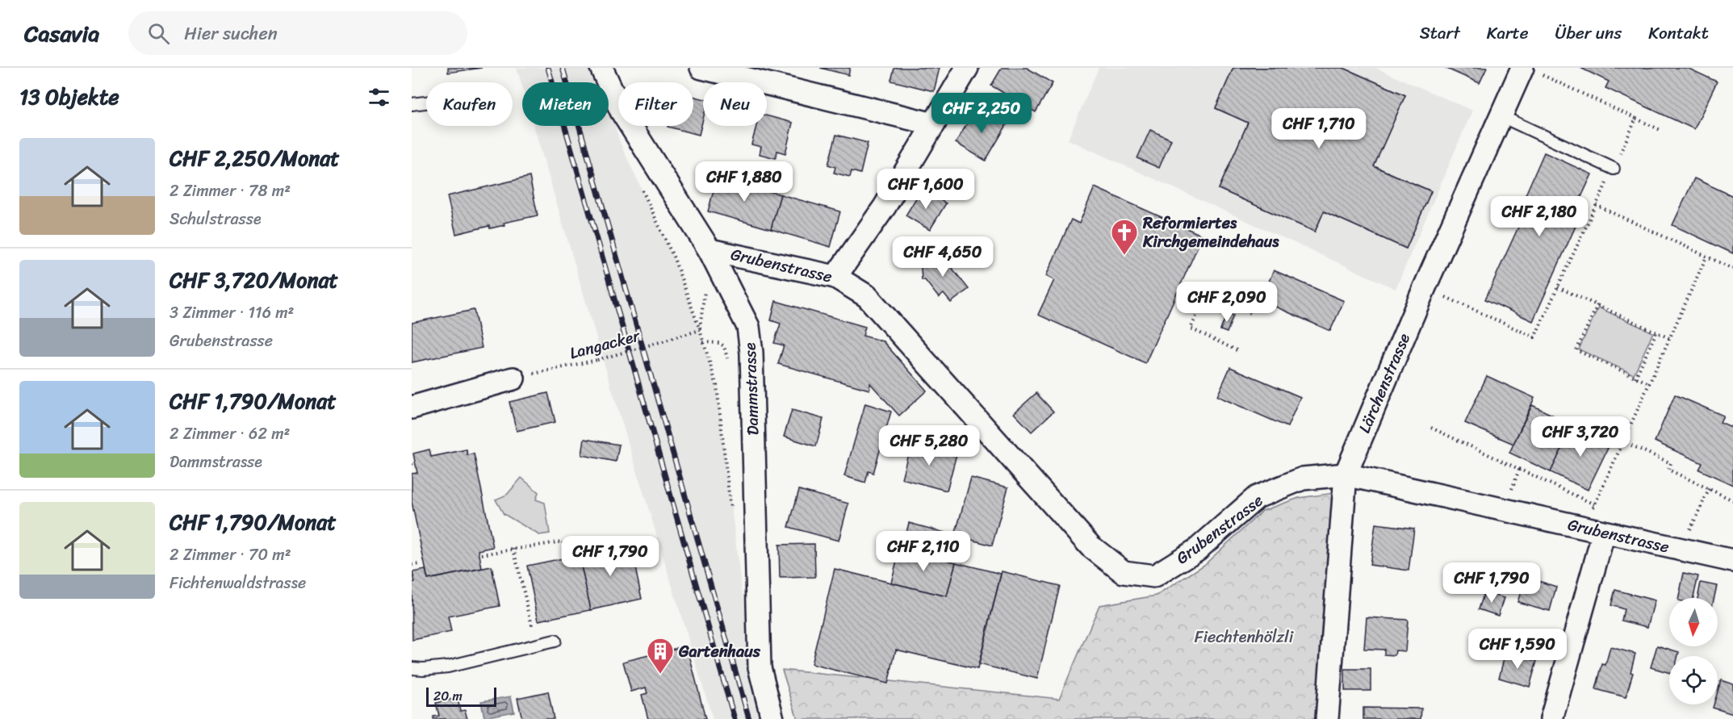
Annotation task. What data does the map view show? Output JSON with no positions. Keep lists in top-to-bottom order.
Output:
{
  "streets": {
    "street": ["Grubenstrasse", "Lärchenstrasse", "Dammstrasse"],
    "path": ["Langacker"]
  },
  "crossings": [
    ["Grubenstrasse", "Lärchenstrasse"],
    ["Grubenstrasse", "Dammstrasse"]
  ],
  "parks": ["Fiechtenhölzli"],
  "places": {
    "church": ["Reformiertes Kirchgemeindehaus"],
    "building": ["Gartenhaus"]
  },
  "scale_bar": "20 m",
  "north": "bottom",
  "page": {
    "header": "Casavia",
    "search": "Hier suchen",
    "nav": [
      "Start",
      "Karte",
      "Über uns",
      "Kontakt"
    ],
    "heading": "13 Objekte",
    "chip": [
      "Kaufen",
      "Mieten",
      "Filter",
      "Neu"
    ],
    "price": [
      "CHF 2,250",
      "CHF 1,710",
      "CHF 1,880",
      "CHF 1,600",
      "CHF 2,180",
      "CHF 4,650",
      "CHF 2,090",
      "CHF 3,720",
      "CHF 5,280",
      "CHF 2,110",
      "CHF 1,790",
      "CHF 1,790",
      "CHF 1,590"
    ],
    "list": [
      {
        "name": "CHF 2,250/Monat",
        "note": "2 Zimmer · 78 m² · Schulstrasse"
      },
      {
        "name": "CHF 3,720/Monat",
        "note": "3 Zimmer · 116 m² · Grubenstrasse"
      },
      {
        "name": "CHF 1,790/Monat",
        "note": "2 Zimmer · 62 m² · Dammstrasse"
      },
      {
        "name": "CHF 1,790/Monat",
        "note": "2 Zimmer · 70 m² · Fichtenwaldstrasse"
      }
    ],
    "scale": "20 m"
  }
}
